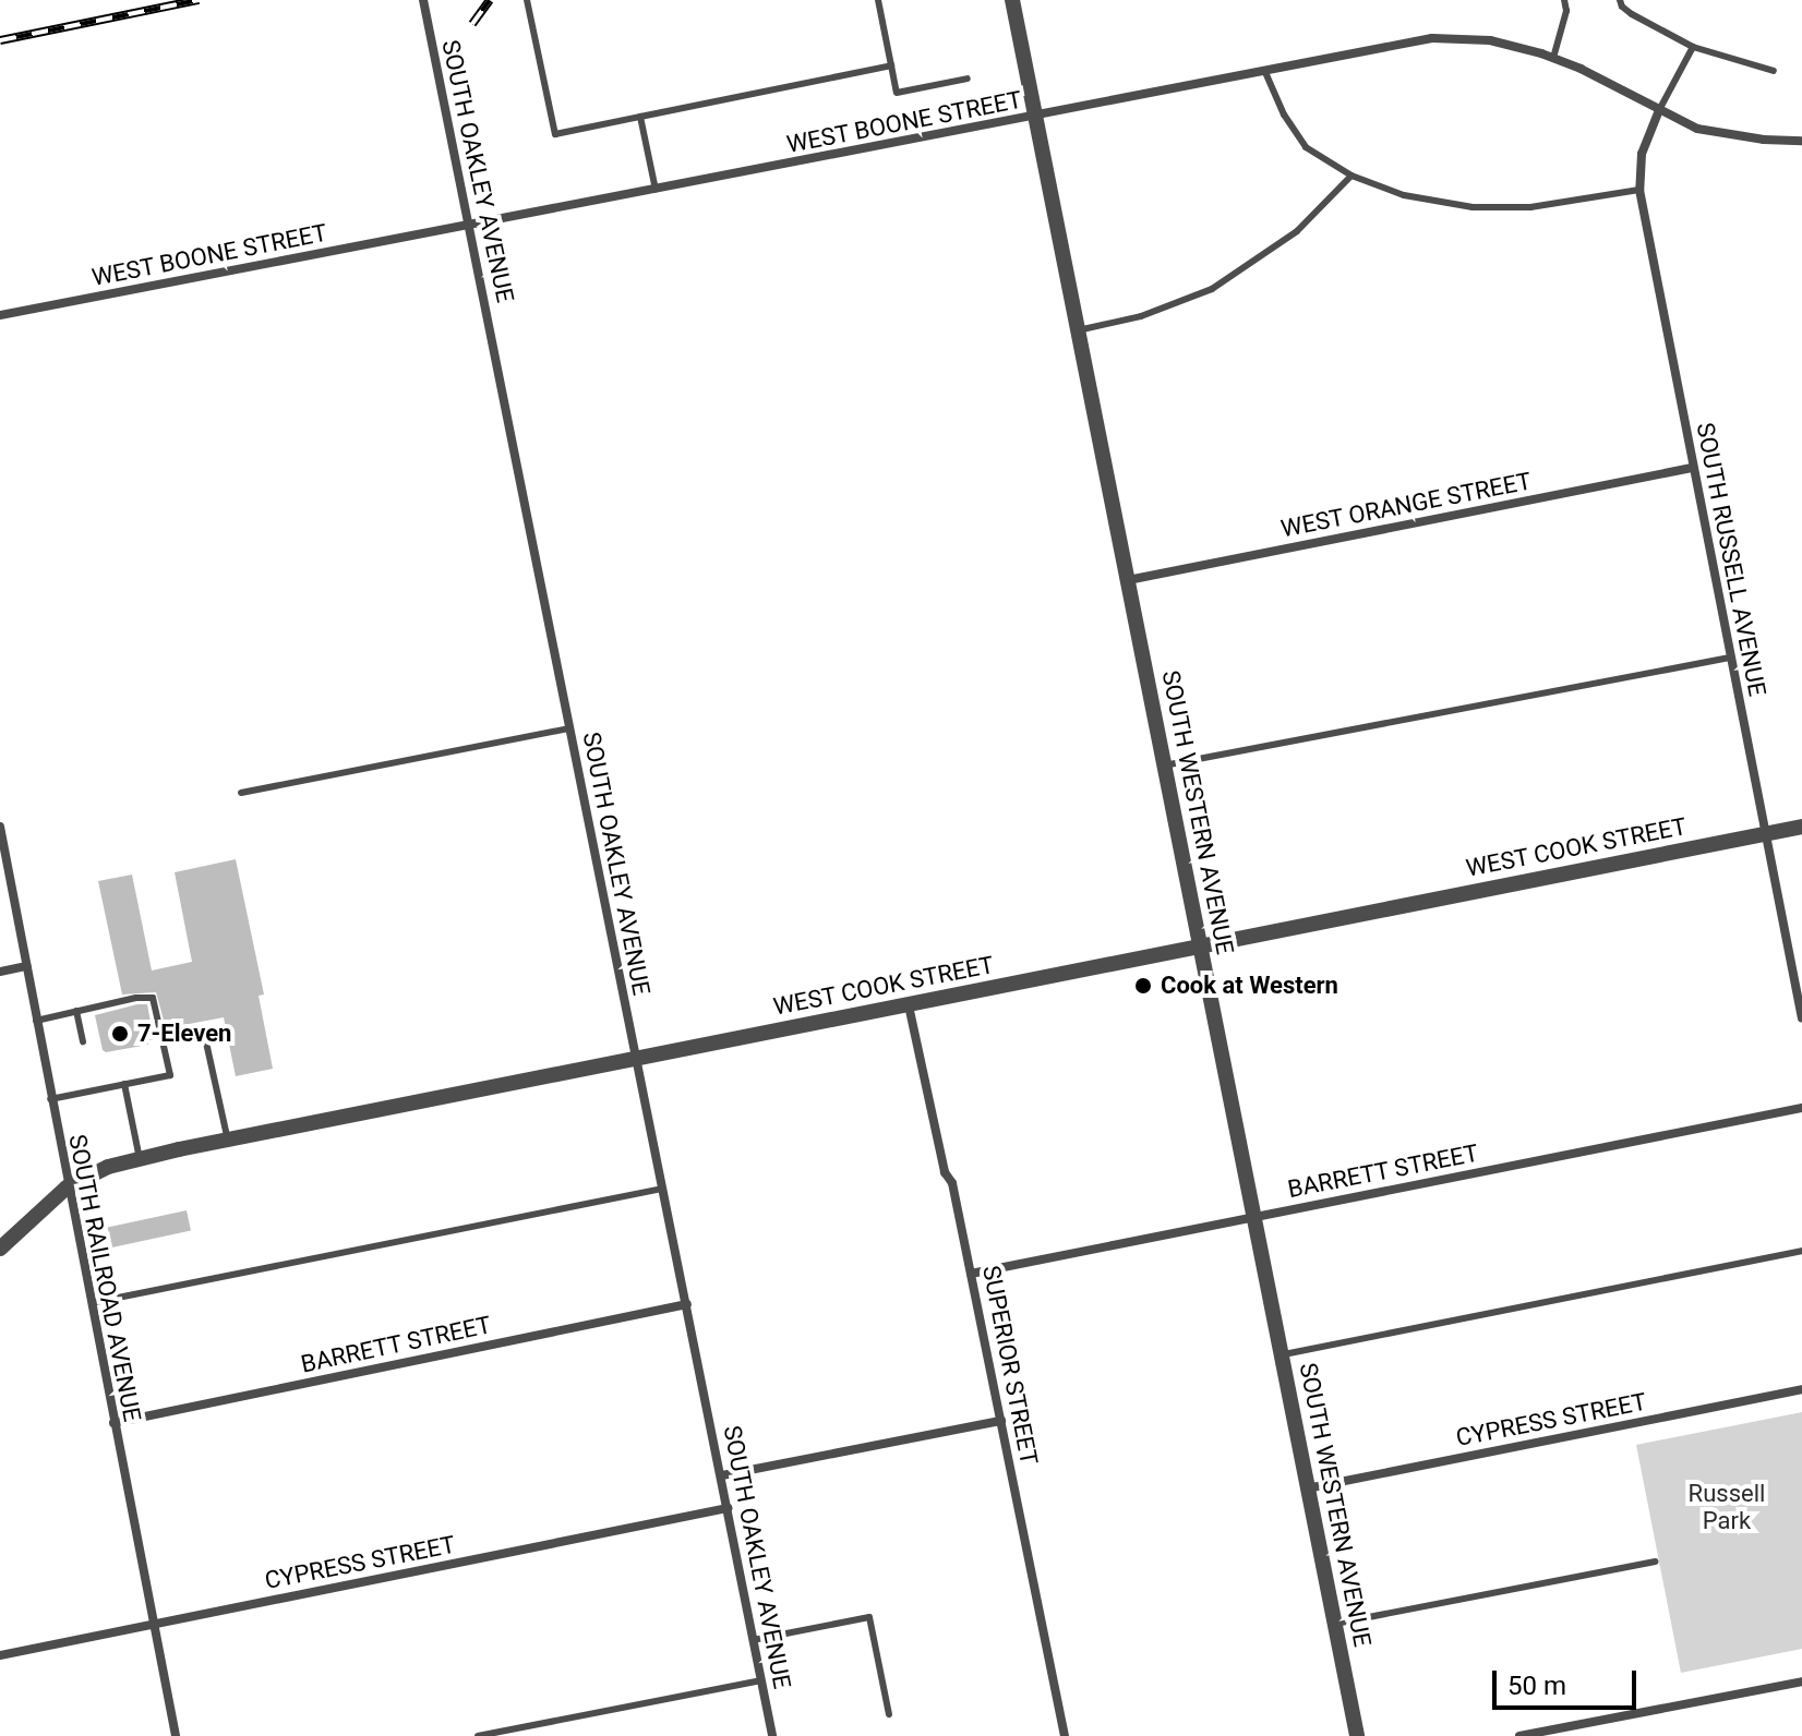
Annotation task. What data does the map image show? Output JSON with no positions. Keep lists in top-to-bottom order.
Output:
{
  "streets": {
    "street": [
      "WEST BOONE STREET",
      "SOUTH OAKLEY AVENUE",
      "WEST ORANGE STREET",
      "SOUTH RUSSELL AVENUE",
      "SOUTH WESTERN AVENUE",
      "WEST COOK STREET",
      "BARRETT STREET",
      "SOUTH RAILROAD AVENUE",
      "SUPERIOR STREET",
      "CYPRESS STREET"
    ]
  },
  "crossings": [
    ["WEST BOONE STREET", "SOUTH OAKLEY AVENUE"],
    ["WEST BOONE STREET", "SOUTH RUSSELL AVENUE"],
    ["WEST BOONE STREET", "SOUTH WESTERN AVENUE"],
    ["SOUTH OAKLEY AVENUE", "WEST COOK STREET"],
    ["SOUTH OAKLEY AVENUE", "BARRETT STREET"],
    ["SOUTH OAKLEY AVENUE", "CYPRESS STREET"],
    ["WEST ORANGE STREET", "SOUTH RUSSELL AVENUE"],
    ["WEST ORANGE STREET", "SOUTH WESTERN AVENUE"],
    ["SOUTH RUSSELL AVENUE", "WEST COOK STREET"],
    ["SOUTH WESTERN AVENUE", "WEST COOK STREET"],
    ["SOUTH WESTERN AVENUE", "BARRETT STREET"],
    ["SOUTH WESTERN AVENUE", "CYPRESS STREET"],
    ["WEST COOK STREET", "SOUTH RAILROAD AVENUE"],
    ["WEST COOK STREET", "SUPERIOR STREET"],
    ["BARRETT STREET", "SOUTH RAILROAD AVENUE"],
    ["BARRETT STREET", "SUPERIOR STREET"],
    ["SOUTH RAILROAD AVENUE", "CYPRESS STREET"]
  ],
  "parks": ["Russell Park"],
  "places": ["Cook at Western", "7-Eleven"],
  "scale_bar": "50 m"
}
